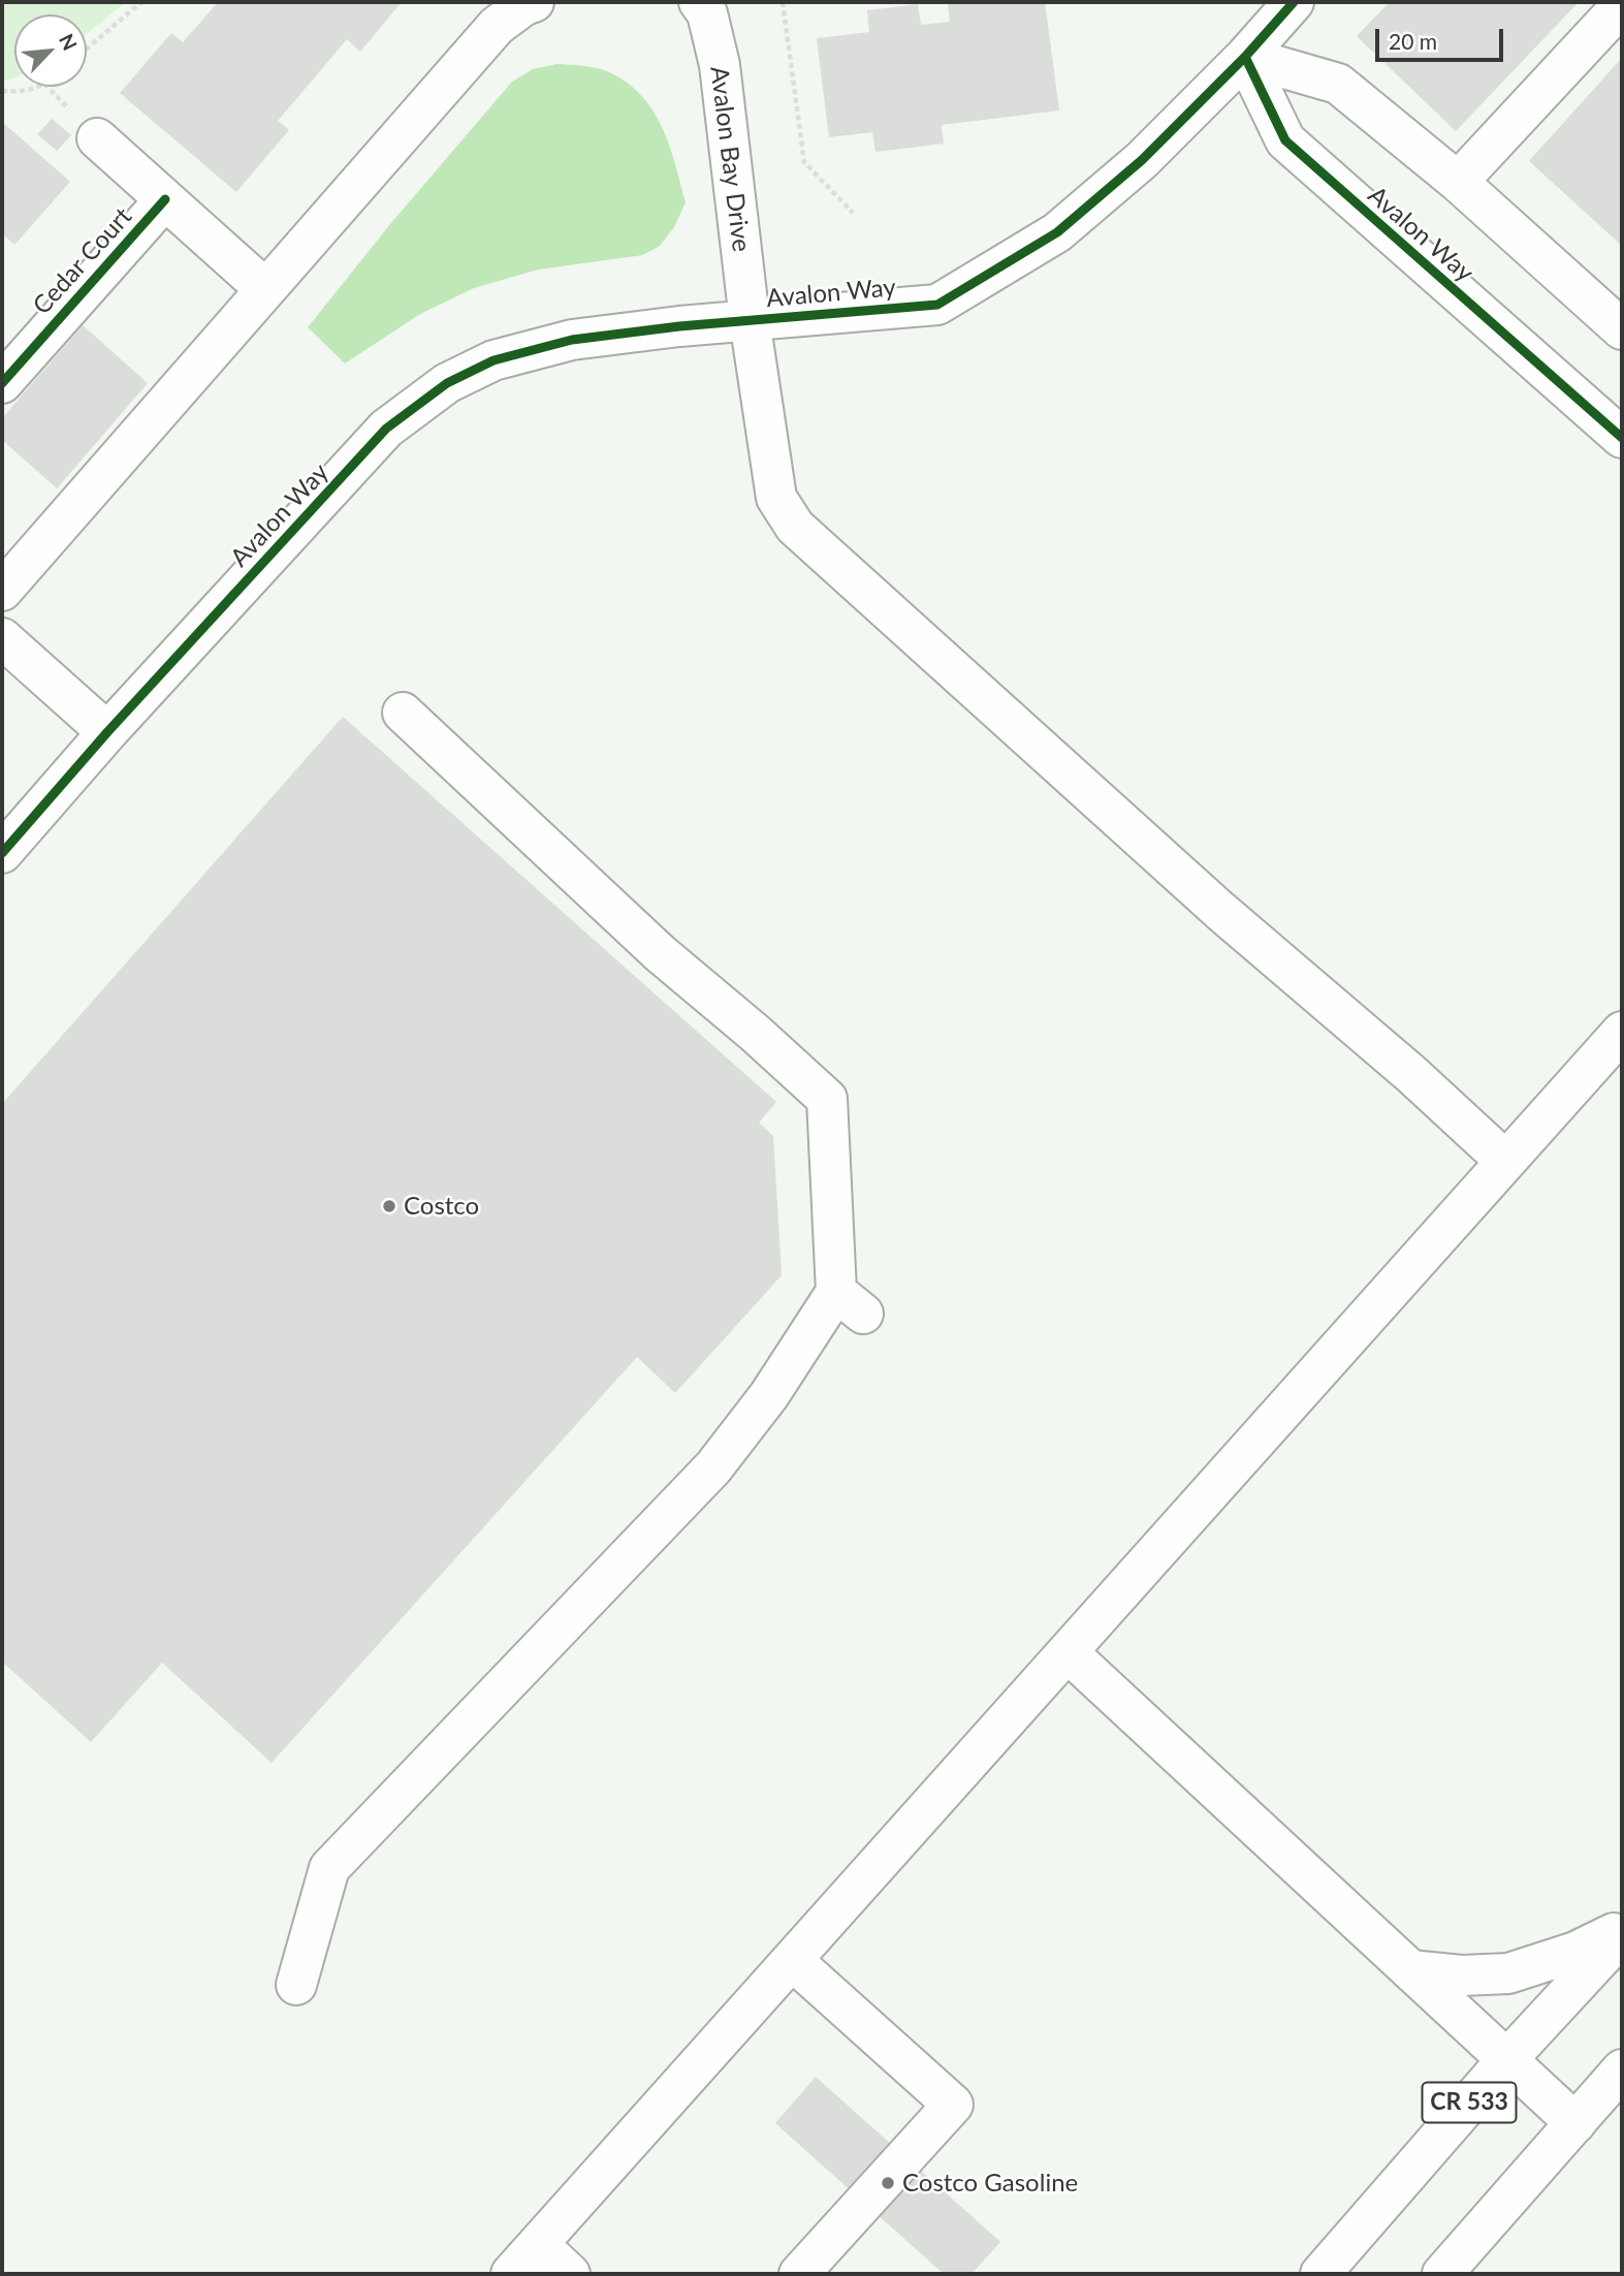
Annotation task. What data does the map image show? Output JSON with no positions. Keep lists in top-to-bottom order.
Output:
{
  "streets": {
    "street": [
      "Avalon Bay Drive",
      "Avalon Way",
      "Cedar Court",
      "CR 533"
    ]
  },
  "crossings": [
    ["Avalon Bay Drive", "Avalon Way"]
  ],
  "places": ["Costco", "Costco Gasoline"],
  "scale_bar": "20 m",
  "north": "top right"
}
